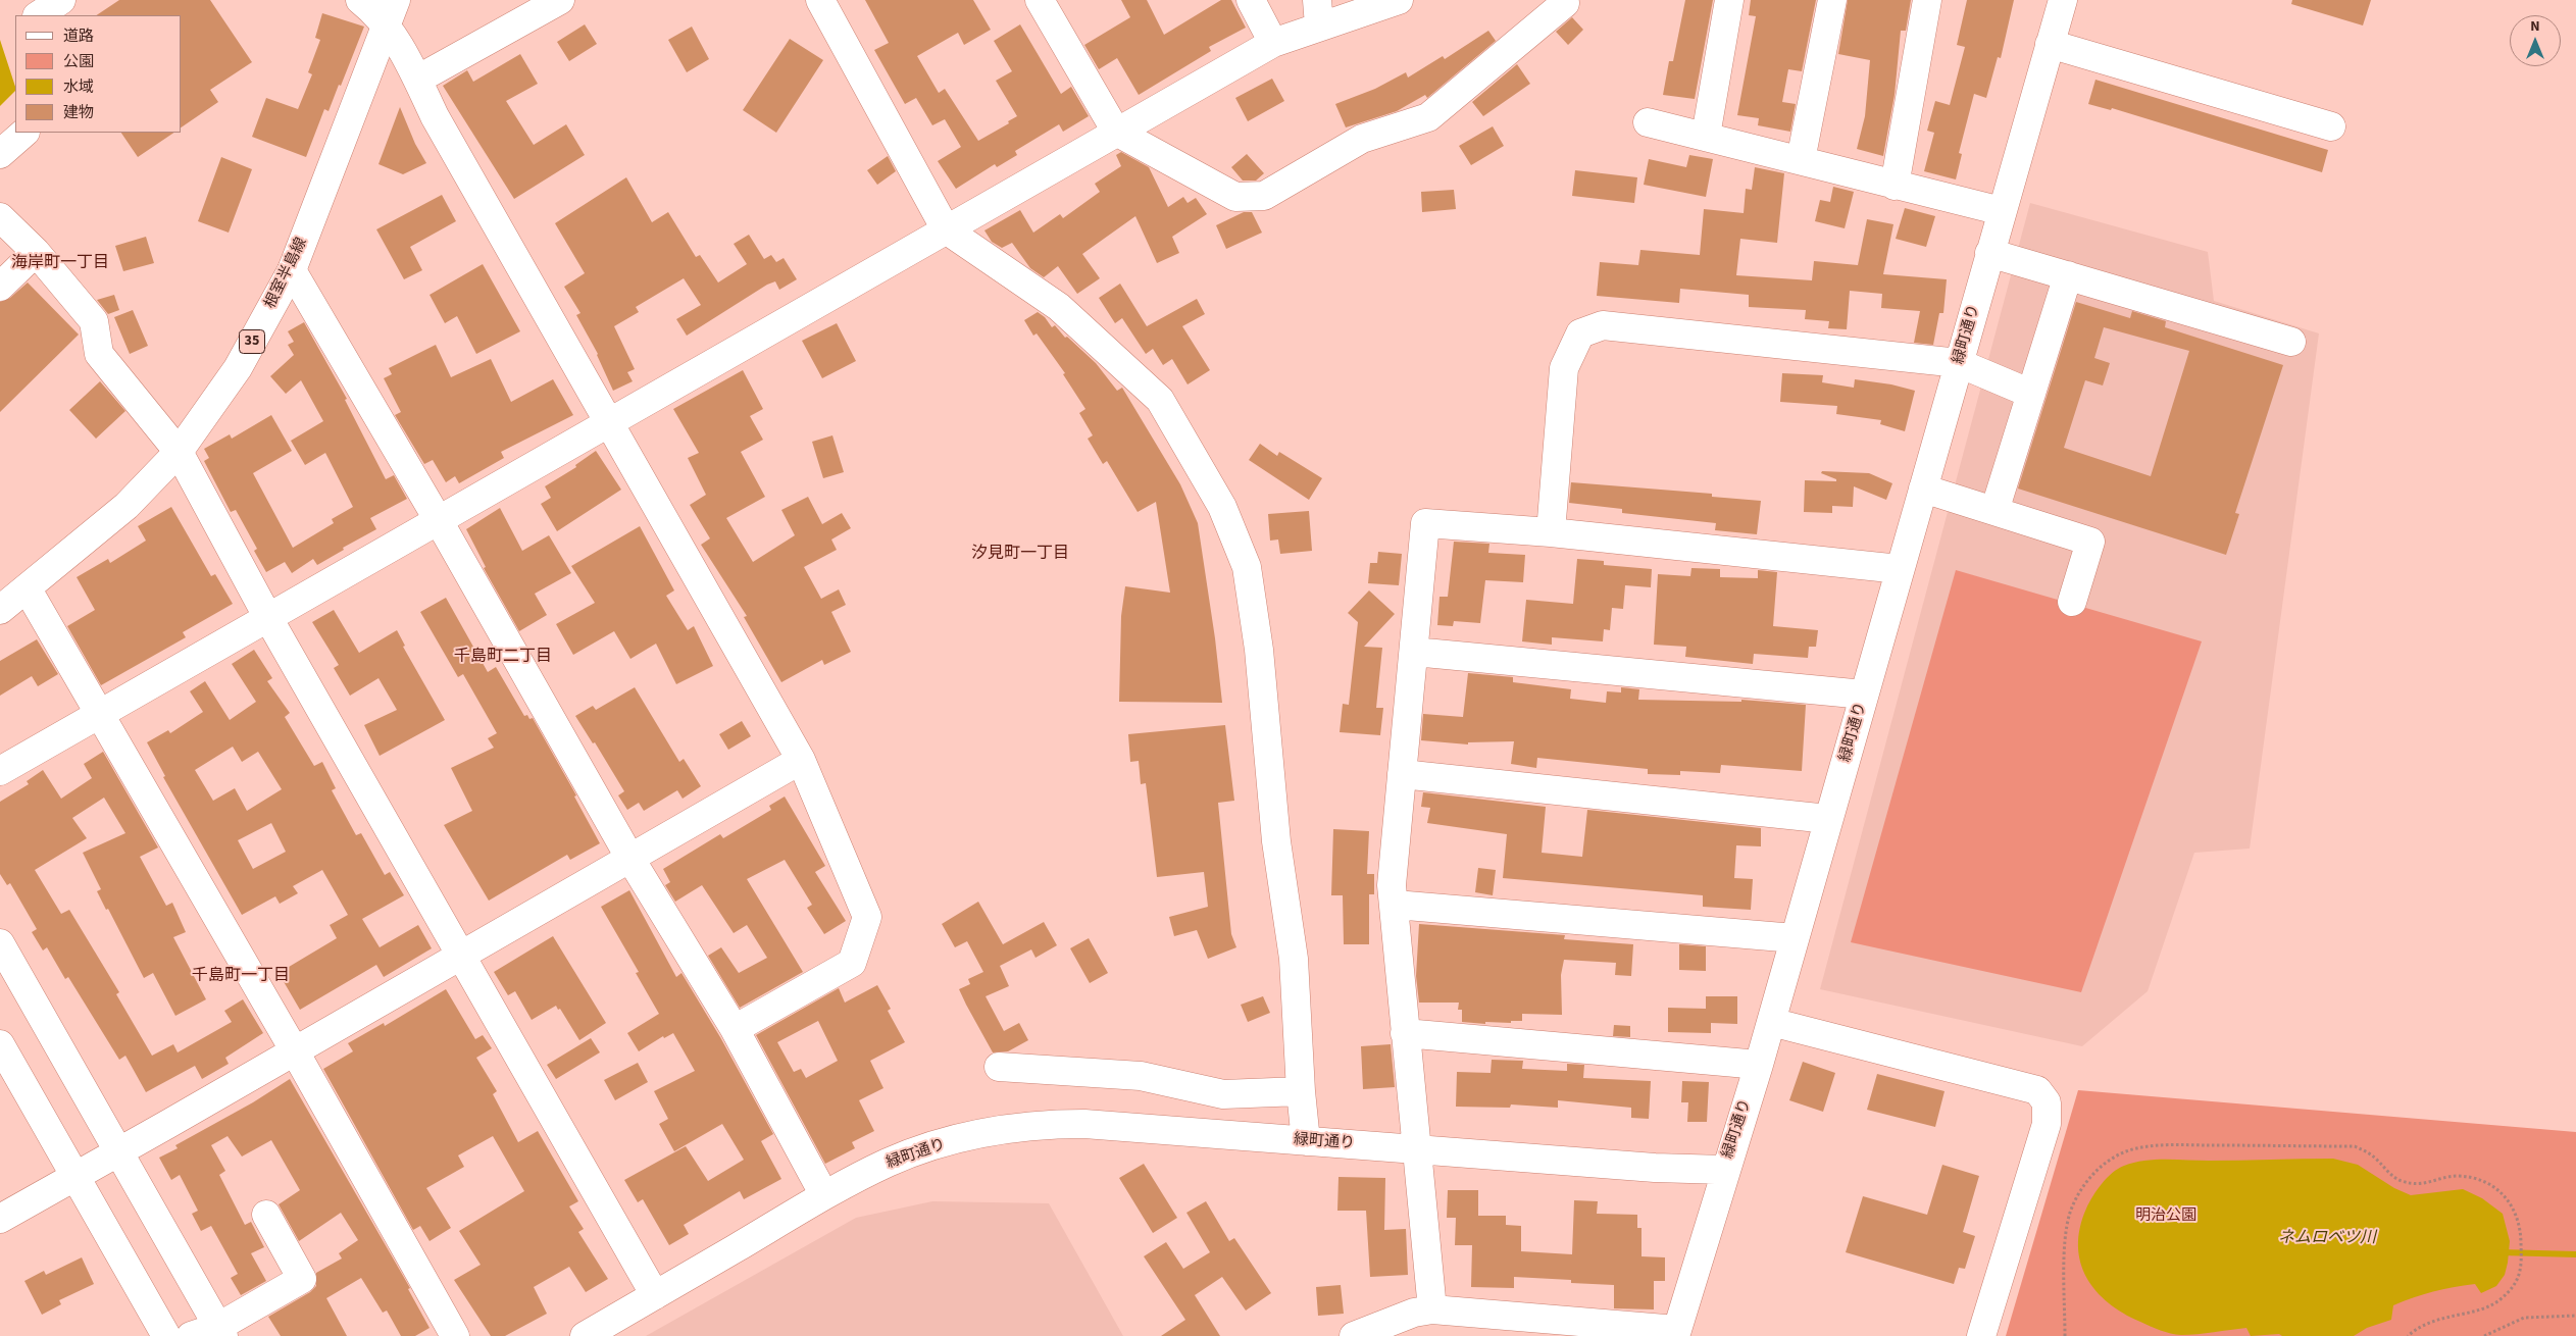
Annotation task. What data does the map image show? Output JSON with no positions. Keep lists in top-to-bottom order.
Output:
{
  "streets": {
    "street": ["根室半島線", "緑町通り", "35"]
  },
  "districts": [
    "海岸町一丁目",
    "汐見町一丁目",
    "千島町二丁目",
    "千島町一丁目"
  ],
  "water": ["ネムロベツ川"],
  "parks": ["明治公園"],
  "legend": [
    "道路",
    "公園",
    "水域",
    "建物"
  ],
  "north": "top"
}
